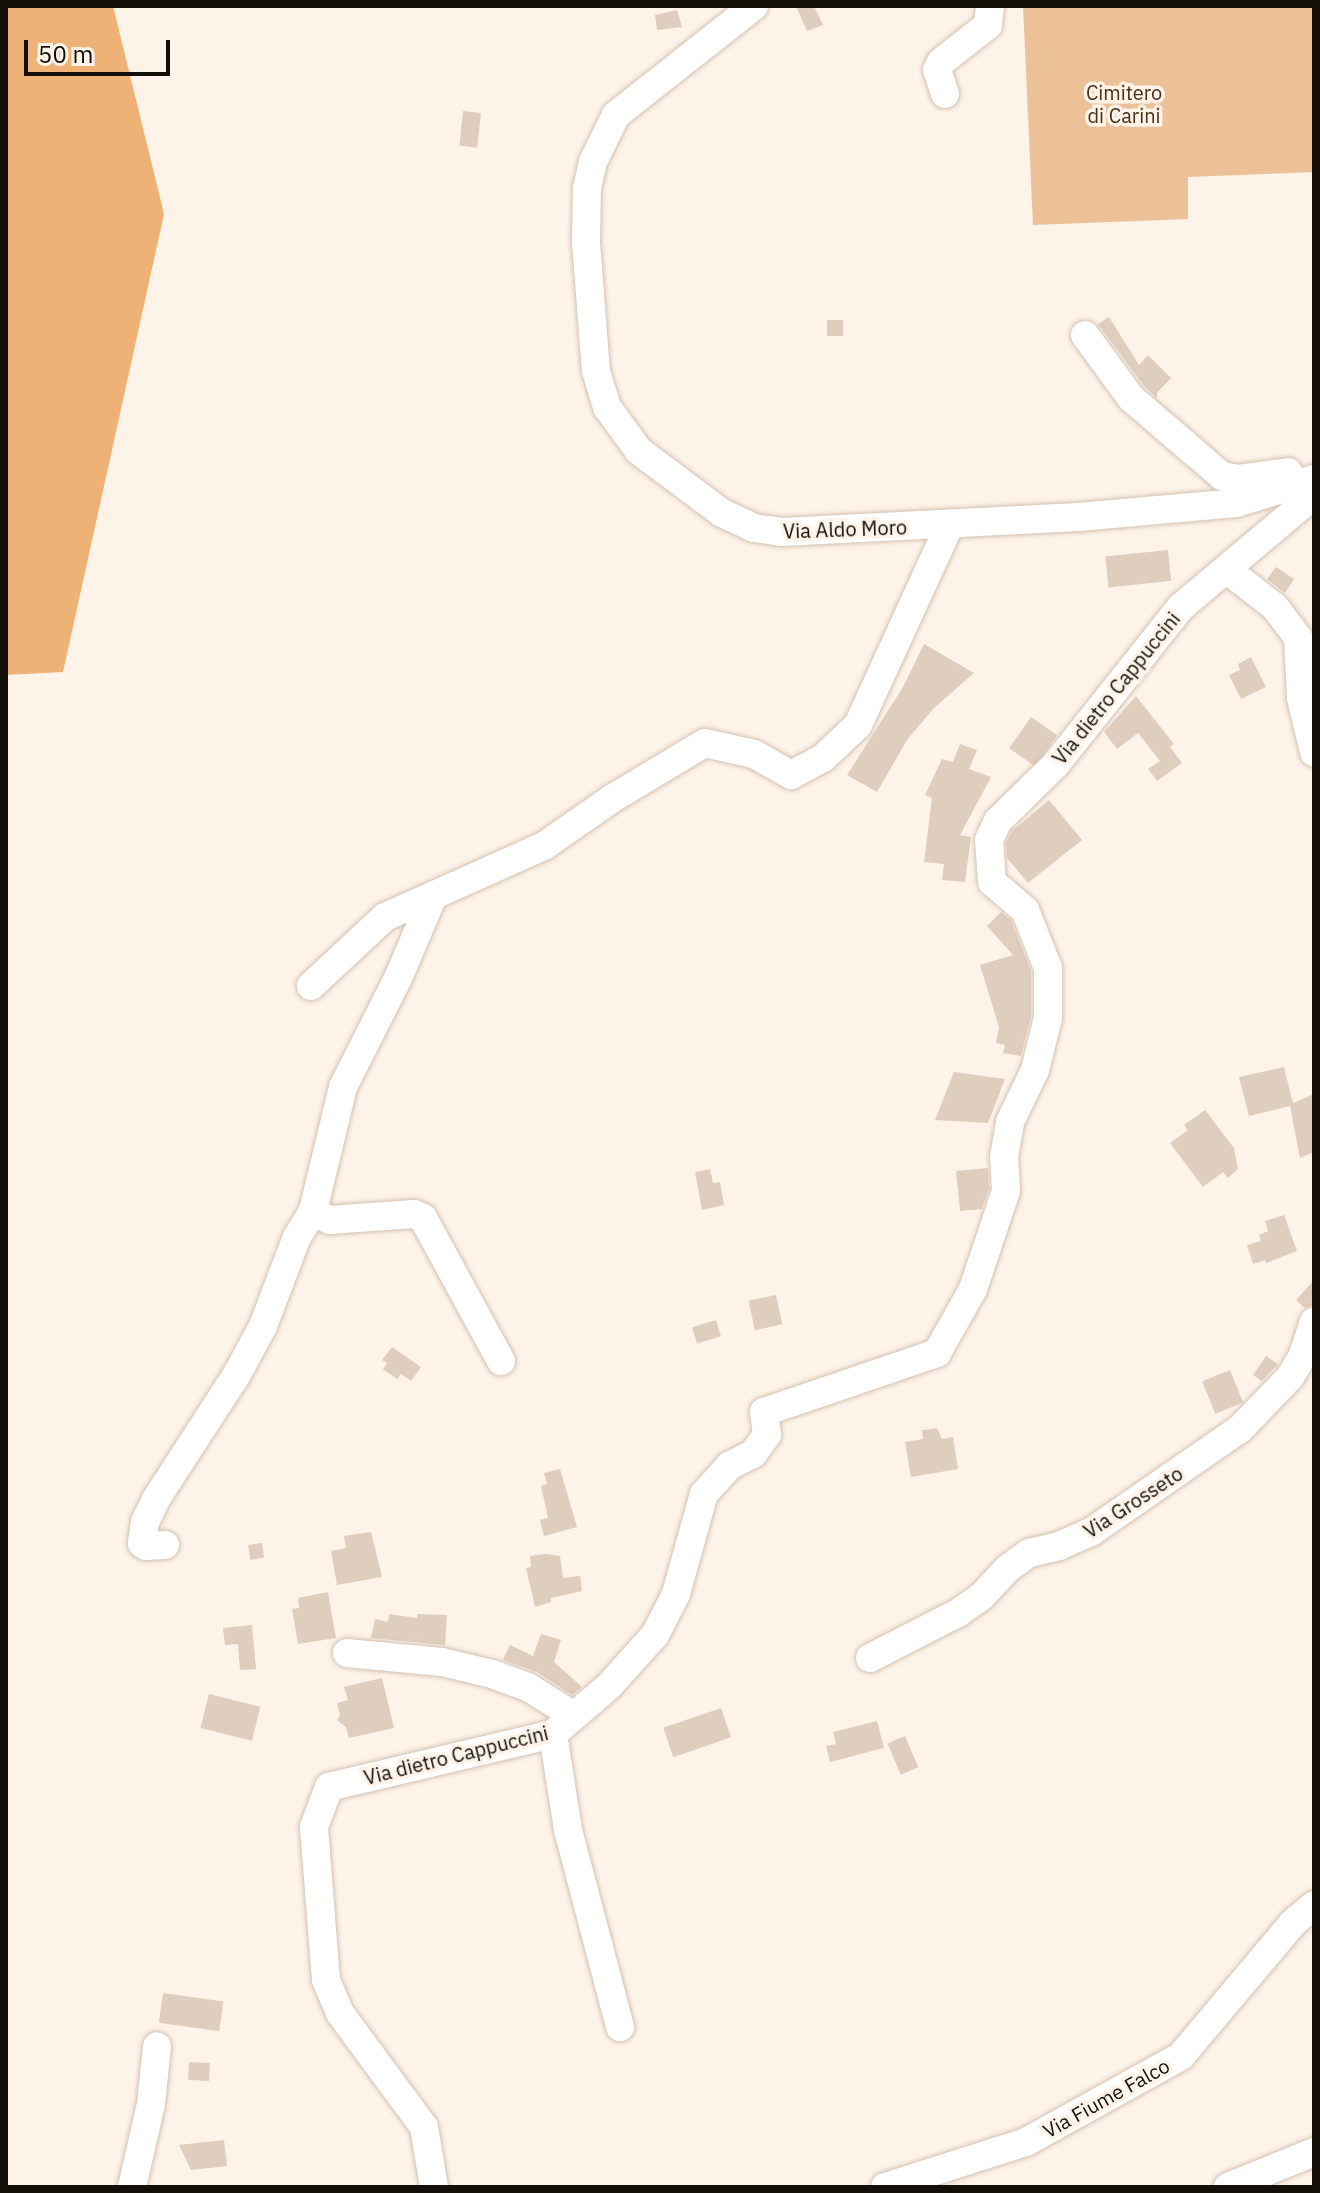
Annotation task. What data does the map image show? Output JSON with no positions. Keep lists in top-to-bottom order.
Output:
{
  "streets": {
    "street": [
      "Via Aldo Moro",
      "Via dietro Cappuccini",
      "Via Grosseto",
      "Via Fiume Falco"
    ]
  },
  "parks": ["Cimitero di Carini"],
  "scale_bar": "50 m"
}
